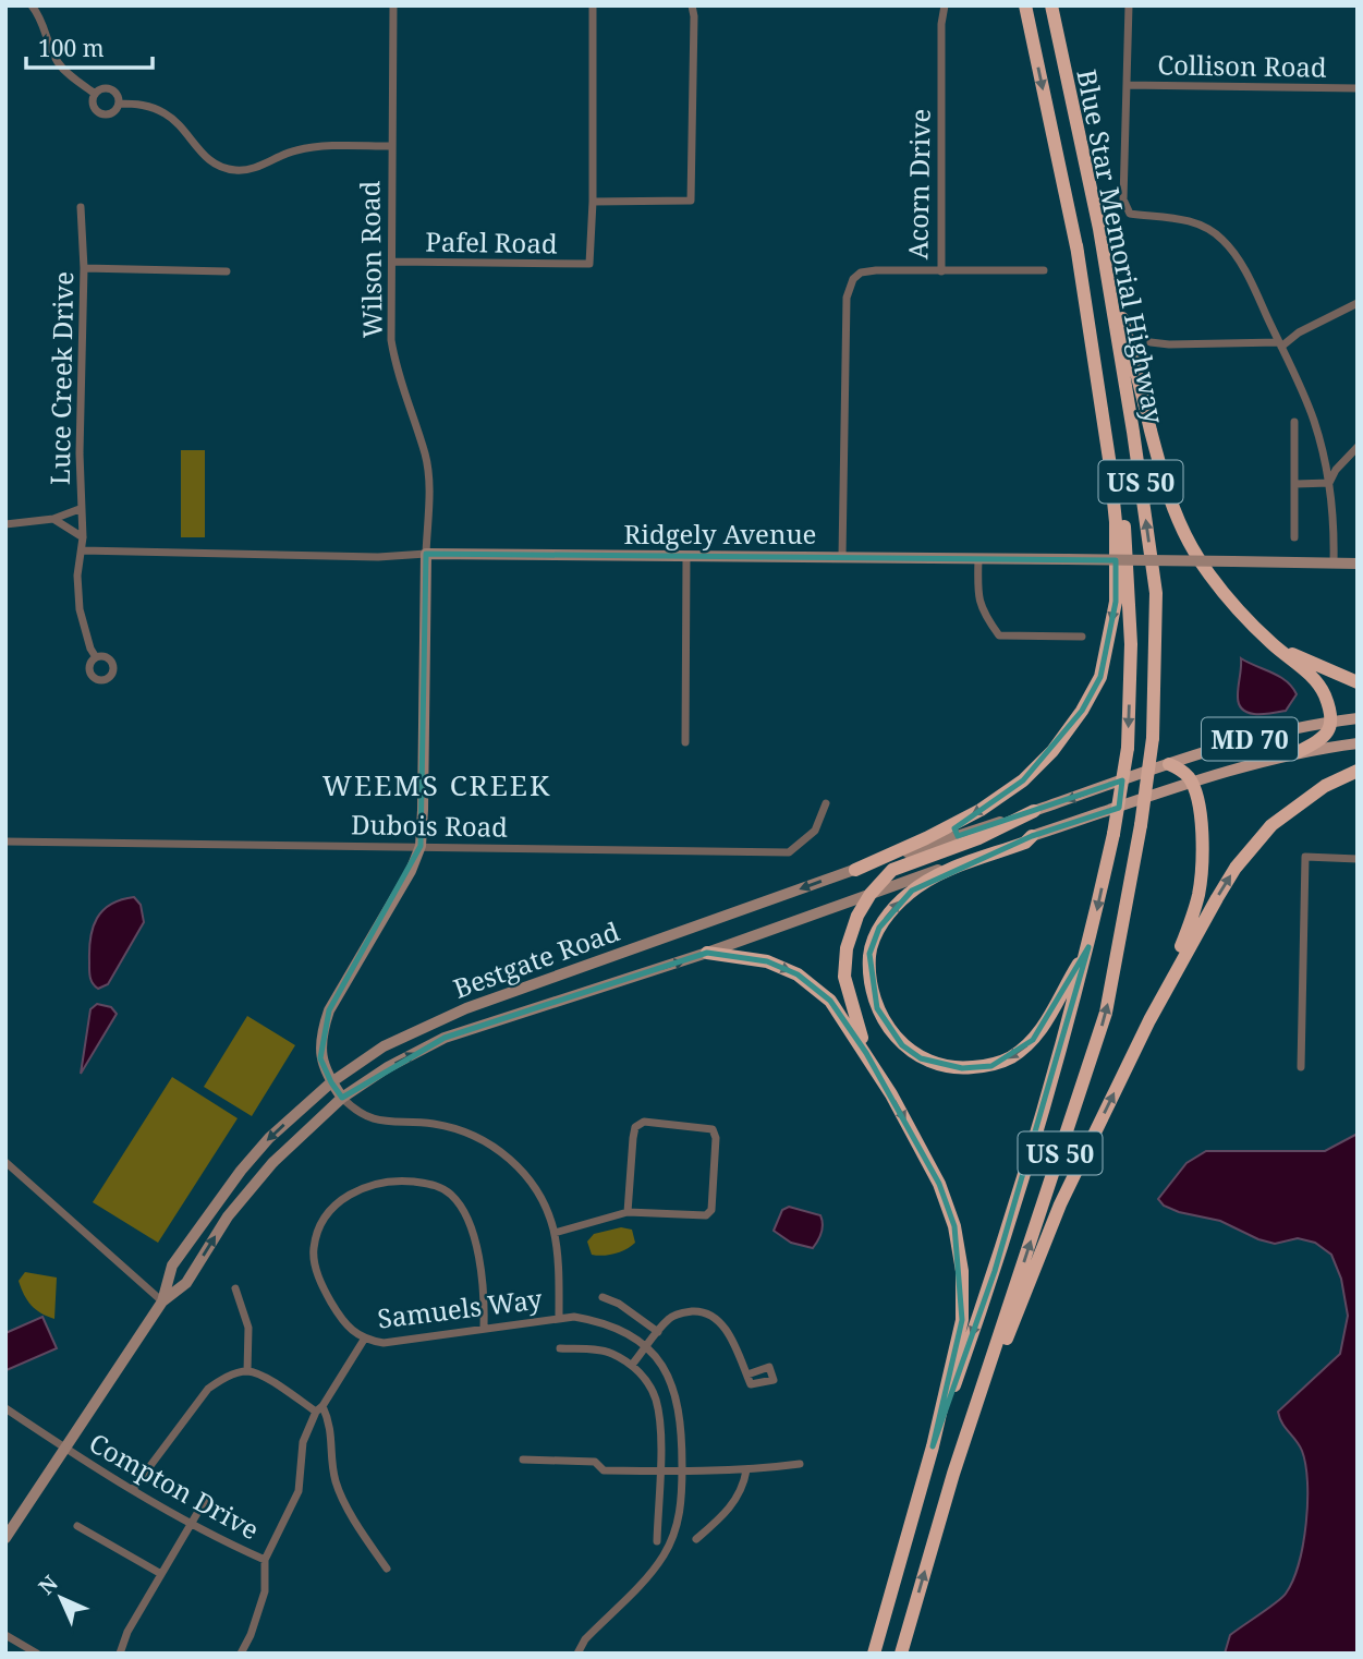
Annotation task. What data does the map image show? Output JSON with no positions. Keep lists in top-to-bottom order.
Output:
{
  "streets": {
    "highway": ["Blue Star Memorial Highway", "US 50"],
    "main road": ["Ridgely Avenue", "MD 70", "Bestgate Road"],
    "street": [
      "Collison Road",
      "Acorn Drive",
      "Pafel Road",
      "Wilson Road",
      "Luce Creek Drive",
      "Dubois Road",
      "Samuels Way",
      "Compton Drive"
    ]
  },
  "crossings": [
    ["Acorn Drive", "Ridgely Avenue"],
    ["Pafel Road", "Wilson Road"],
    ["Blue Star Memorial Highway", "US 50"],
    ["Wilson Road", "Ridgely Avenue"],
    ["Luce Creek Drive", "Ridgely Avenue"],
    ["MD 70", "Bestgate Road"],
    ["Bestgate Road", "Compton Drive"]
  ],
  "districts": ["WEEMS CREEK"],
  "scale_bar": "100 m",
  "north": "top left"
}
